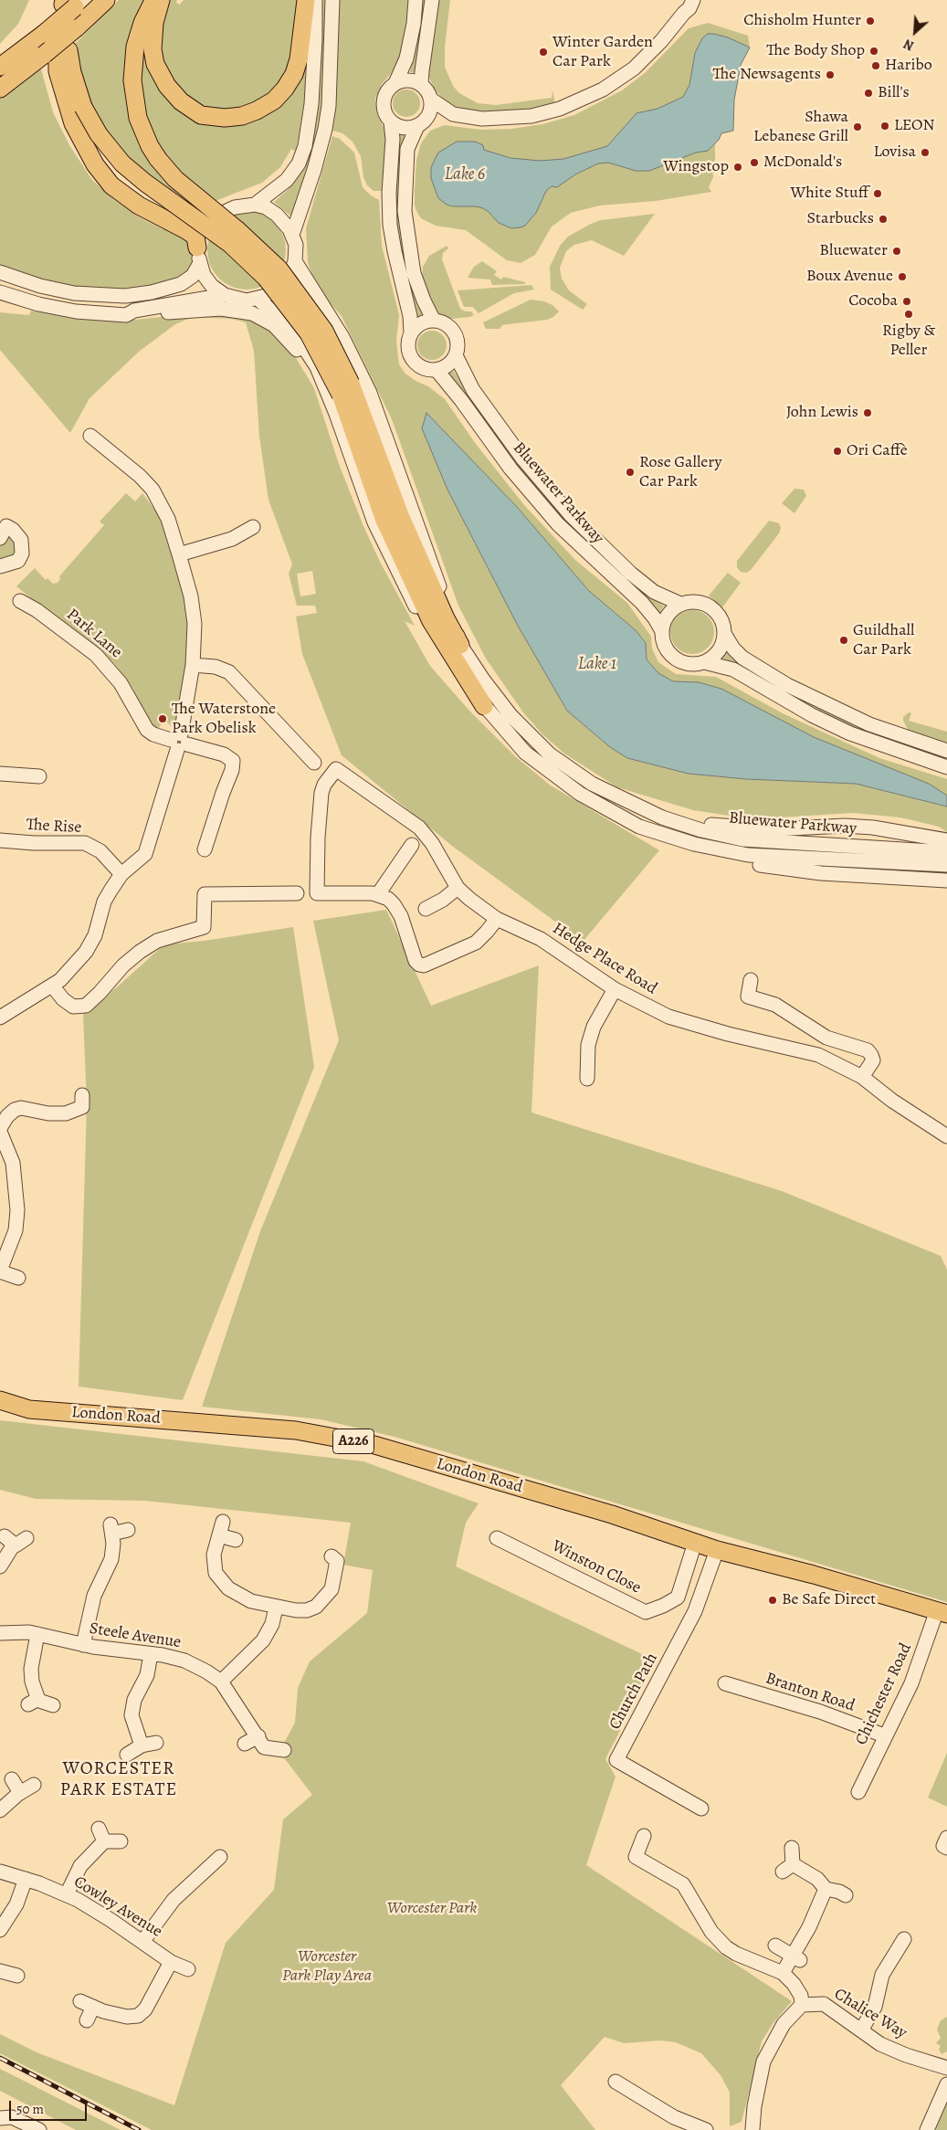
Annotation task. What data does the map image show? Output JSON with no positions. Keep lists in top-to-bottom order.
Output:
{
  "streets": {
    "main road": ["London Road", "A226"],
    "street": [
      "Bluewater Parkway",
      "Park Lane",
      "The Rise",
      "Hedge Place Road",
      "Winston Close",
      "Steele Avenue",
      "Church Path",
      "Branton Road",
      "Chichester Road",
      "Cowley Avenue",
      "Chalice Way"
    ]
  },
  "crossings": [
    ["London Road", "Winston Close"],
    ["London Road", "Church Path"],
    ["London Road", "Chichester Road"],
    ["Branton Road", "Chichester Road"]
  ],
  "districts": ["WORCESTER PARK ESTATE"],
  "water": ["Lake 6", "Lake 1"],
  "parks": ["Worcester Park", "Worcester Park Play Area"],
  "places": [
    "Chisholm Hunter",
    "The Body Shop",
    "Winter Garden Car Park",
    "Haribo",
    "The Newsagents",
    "Bill's",
    "LEON",
    "Shawa Lebanese Grill",
    "Lovisa",
    "McDonald's",
    "Wingstop",
    "White Stuff",
    "Starbucks",
    "Bluewater",
    "Boux Avenue",
    "Cocoba",
    "Rigby & Peller",
    "John Lewis",
    "Ori Caffè",
    "Rose Gallery Car Park",
    "Guildhall Car Park",
    "The Waterstone Park Obelisk",
    "Be Safe Direct"
  ],
  "scale_bar": "50 m",
  "north": "bottom left"
}
